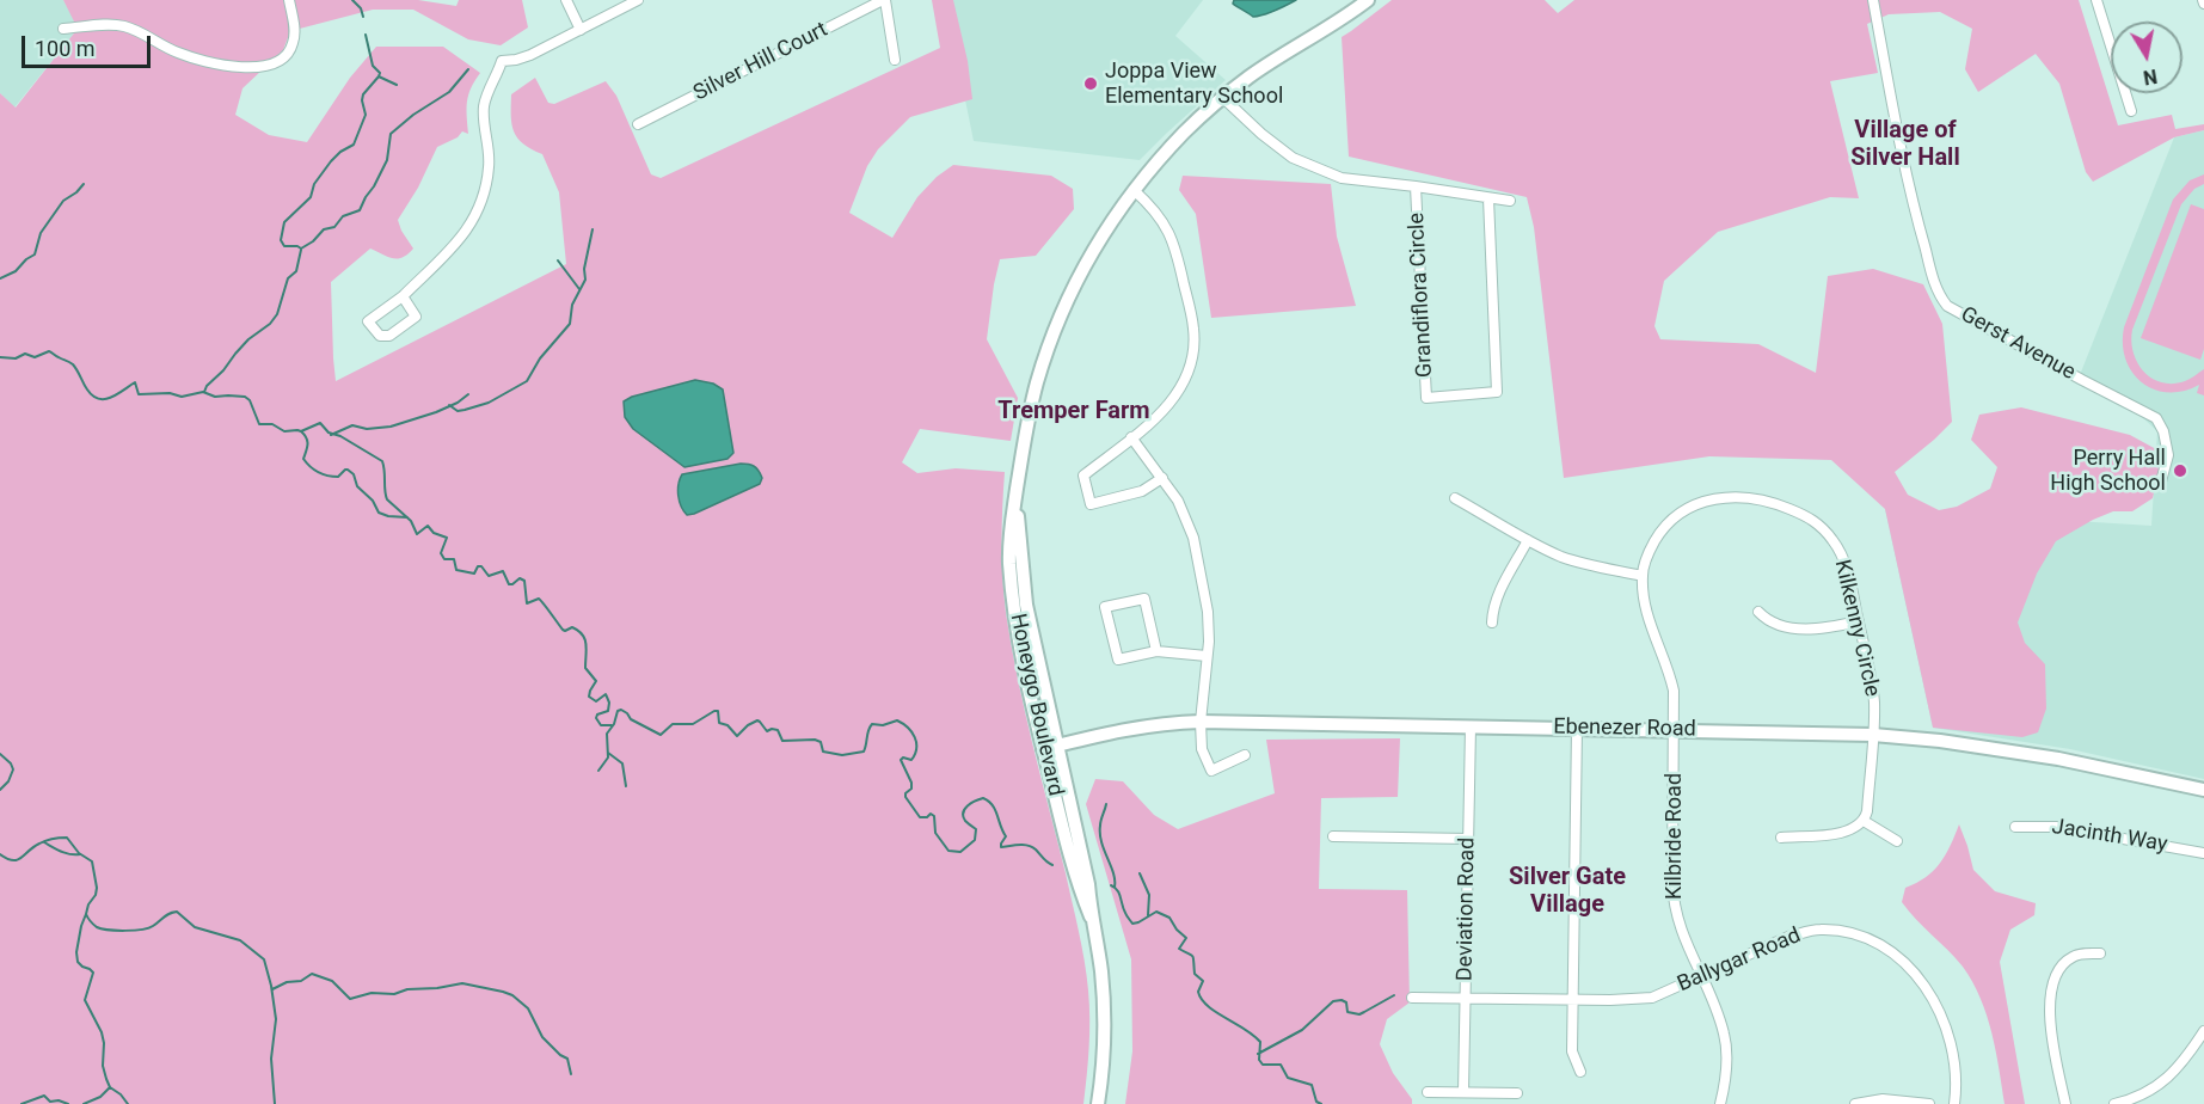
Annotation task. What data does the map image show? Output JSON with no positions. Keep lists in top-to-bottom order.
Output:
{
  "streets": {
    "main road": ["Honeygo Boulevard", "Ebenezer Road"],
    "street": [
      "Silver Hill Court",
      "Grandiflora Circle",
      "Gerst Avenue",
      "Kilkenny Circle",
      "Kilbride Road",
      "Jacinth Way",
      "Deviation Road",
      "Ballygar Road"
    ]
  },
  "crossings": [
    ["Kilkenny Circle", "Ebenezer Road"],
    ["Kilkenny Circle", "Kilbride Road"],
    ["Honeygo Boulevard", "Ebenezer Road"],
    ["Ebenezer Road", "Kilbride Road"],
    ["Ebenezer Road", "Deviation Road"],
    ["Kilbride Road", "Ballygar Road"],
    ["Deviation Road", "Ballygar Road"]
  ],
  "districts": ["Village of Silver Hall", "Tremper Farm", "Silver Gate Village"],
  "places": ["Joppa View Elementary School", "Perry Hall High School"],
  "scale_bar": "100 m",
  "north": "bottom"
}
